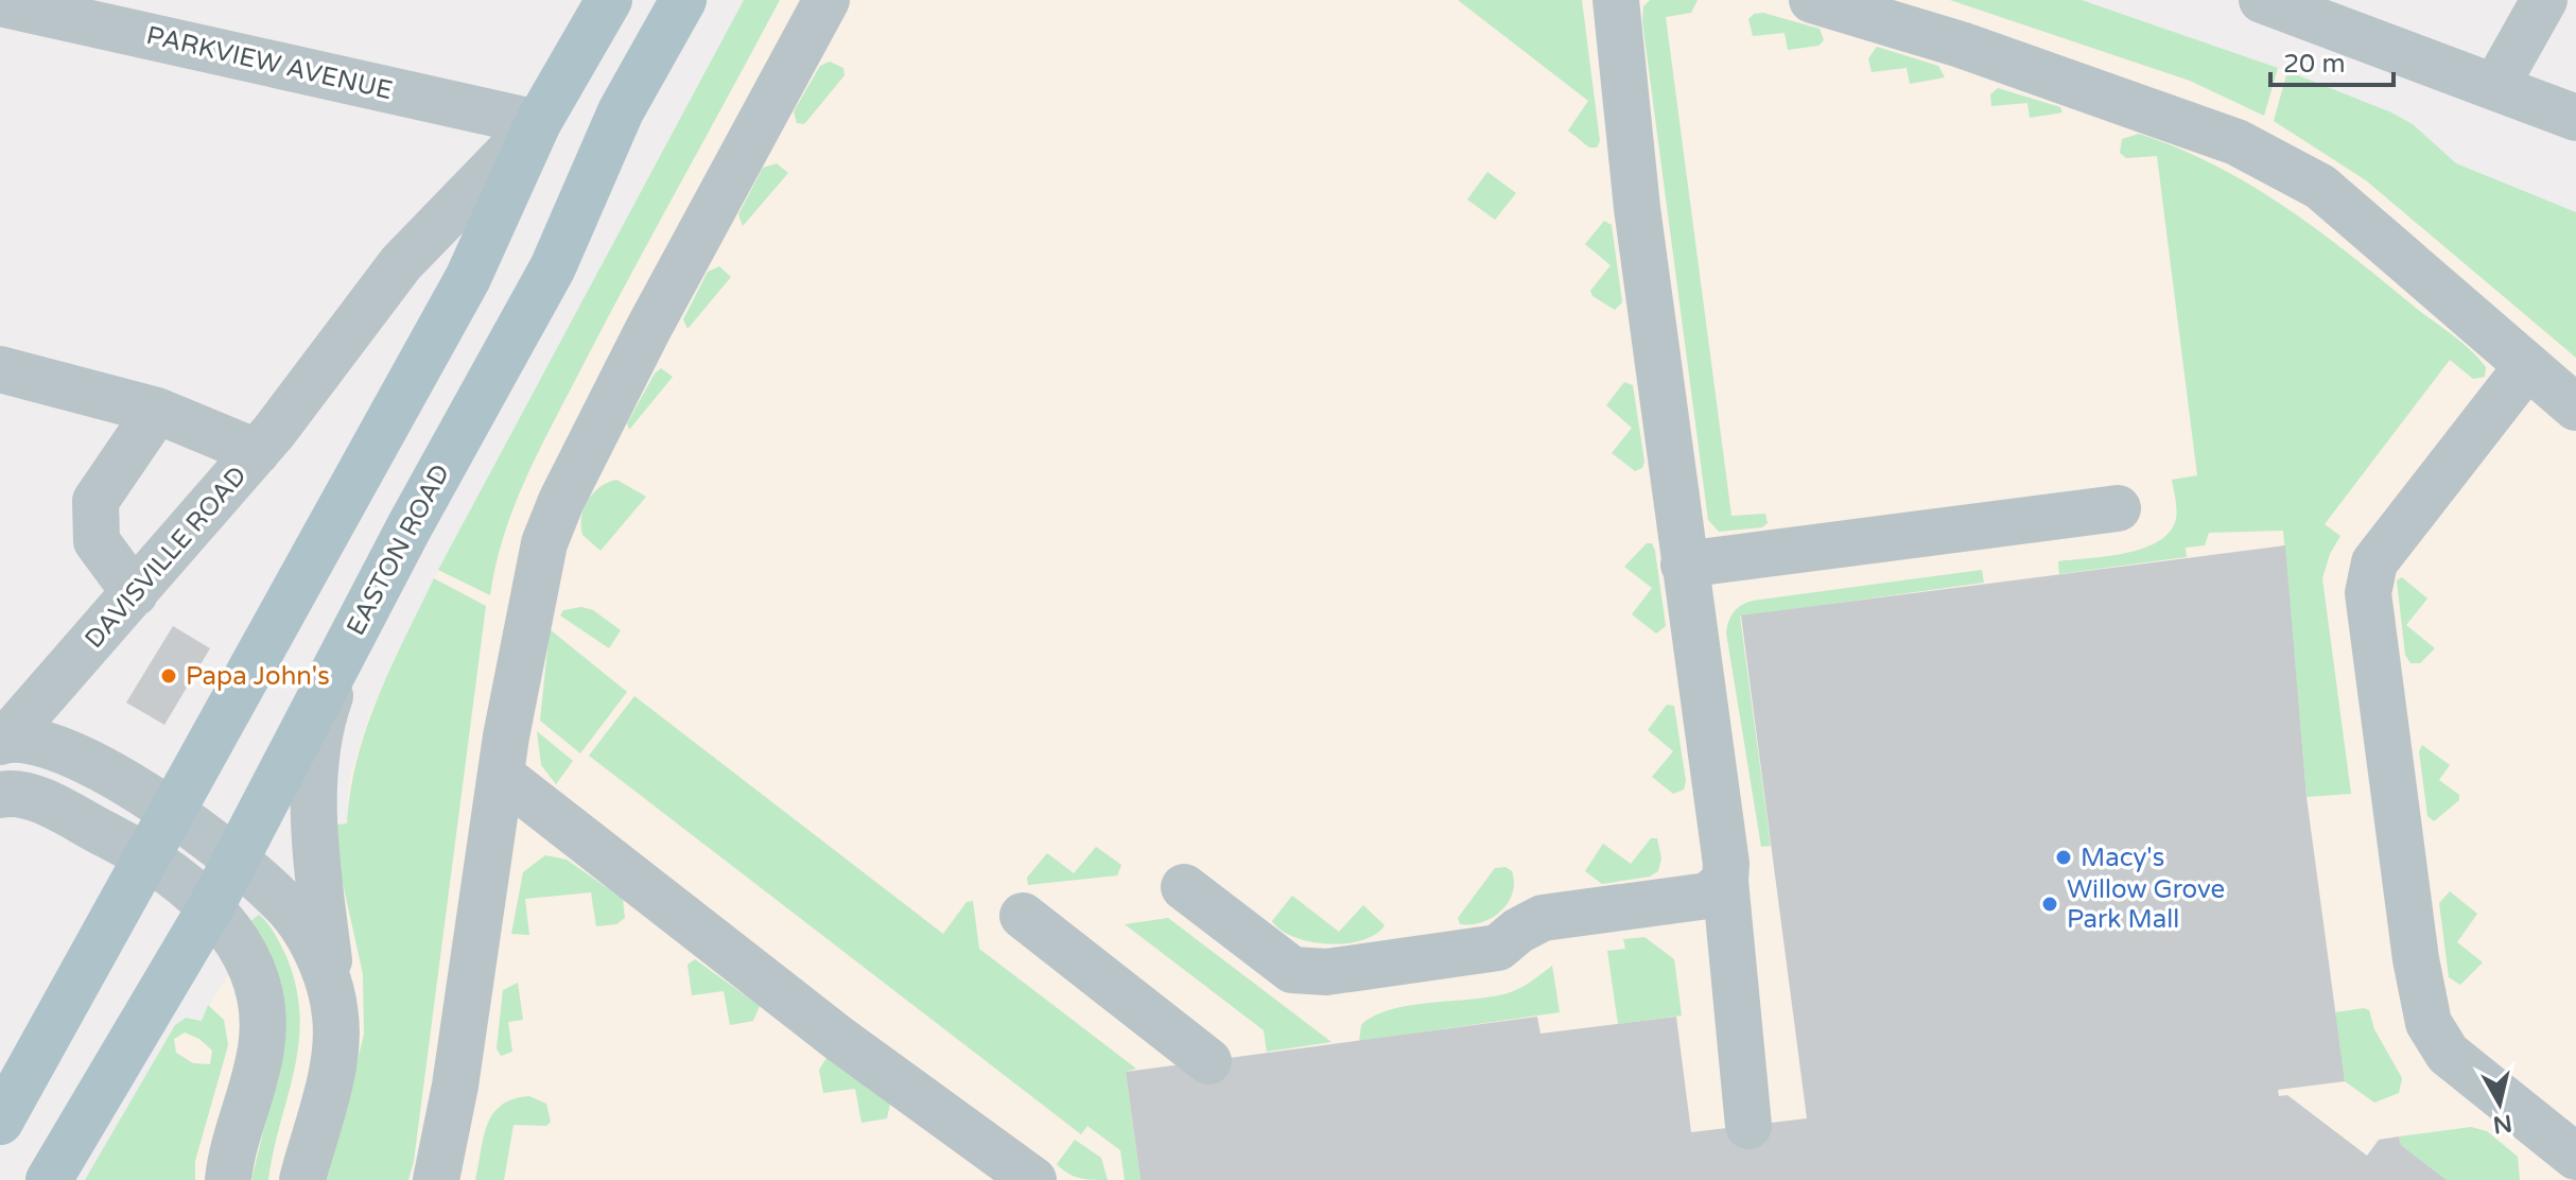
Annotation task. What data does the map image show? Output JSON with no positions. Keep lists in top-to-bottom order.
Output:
{
  "streets": {
    "main road": ["EASTON ROAD"],
    "street": ["PARKVIEW AVENUE", "DAVISVILLE ROAD"]
  },
  "crossings": [
    ["PARKVIEW AVENUE", "DAVISVILLE ROAD"]
  ],
  "places": ["Papa John's", "Macy's", "Willow Grove Park Mall"],
  "scale_bar": "20 m",
  "north": "bottom"
}
